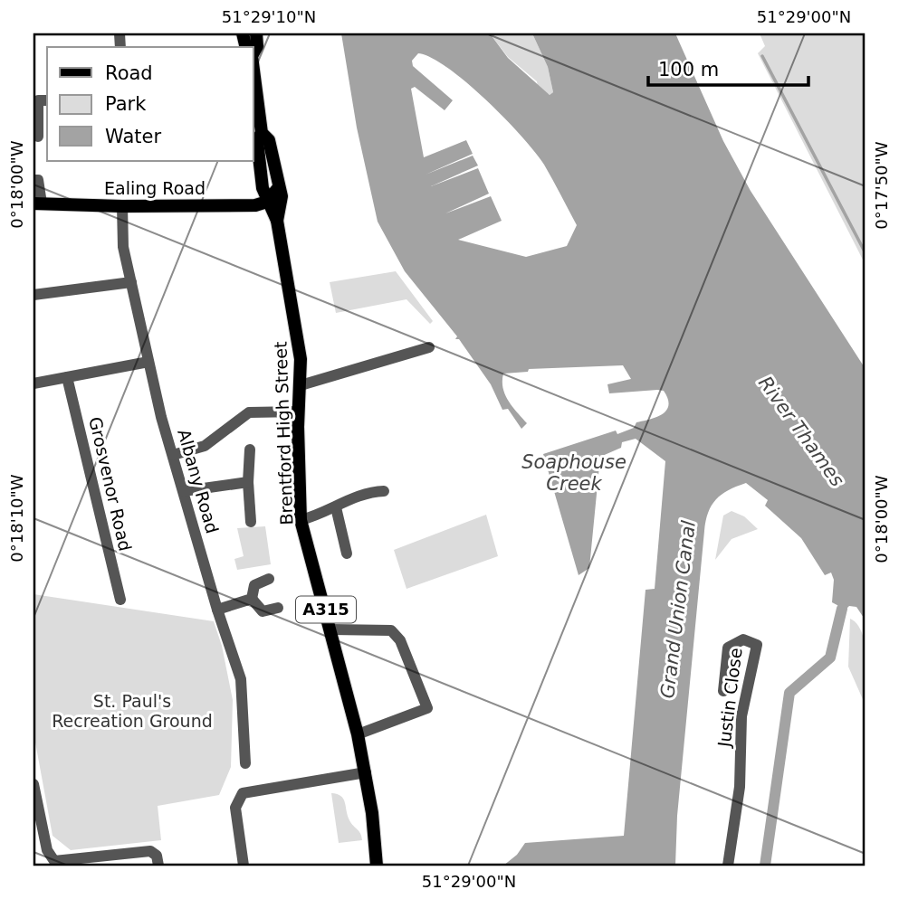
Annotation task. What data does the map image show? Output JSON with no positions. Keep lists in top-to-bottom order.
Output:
{
  "streets": {
    "main road": ["Ealing Road", "Brentford High Street", "A315"],
    "street": ["Albany Road", "Grosvenor Road", "Justin Close"]
  },
  "crossings": [
    ["Ealing Road", "Brentford High Street"],
    ["Ealing Road", "Albany Road"]
  ],
  "water": ["River Thames", "Soaphouse Creek", "Grand Union Canal"],
  "parks": ["St. Paul's Recreation Ground"],
  "legend": ["Road", "Park", "Water"],
  "scale_bar": "100 m",
  "coordinates": [
    "51°29'10\"N",
    "51°29'00\"N",
    "0°18'00\"W",
    "0°17'50\"W",
    "0°18'10\"W"
  ]
}
